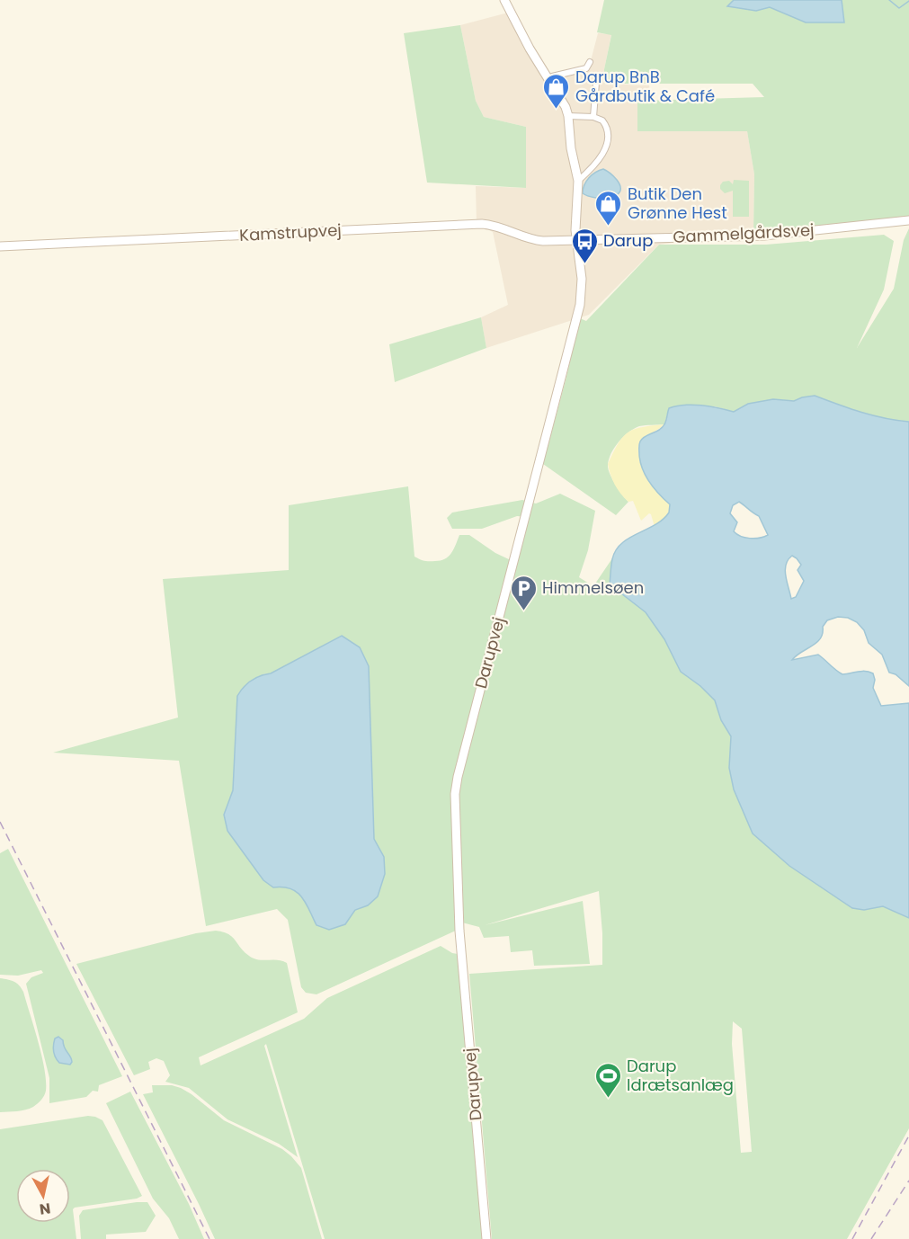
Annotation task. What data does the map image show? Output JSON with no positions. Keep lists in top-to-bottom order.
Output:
{
  "streets": {
    "street": ["Kamstrupvej", "Gammelgårdsvej", "Darupvej"]
  },
  "crossings": [
    ["Kamstrupvej", "Gammelgårdsvej"],
    ["Kamstrupvej", "Darupvej"],
    ["Gammelgårdsvej", "Darupvej"]
  ],
  "places": {
    "shop": ["Darup BnB Gårdbutik & Café", "Butik Den Grønne Hest"],
    "bus stop": ["Darup"],
    "parking": ["Himmelsøen"],
    "sports": ["Darup Idrætsanlæg"]
  },
  "north": "bottom"
}
